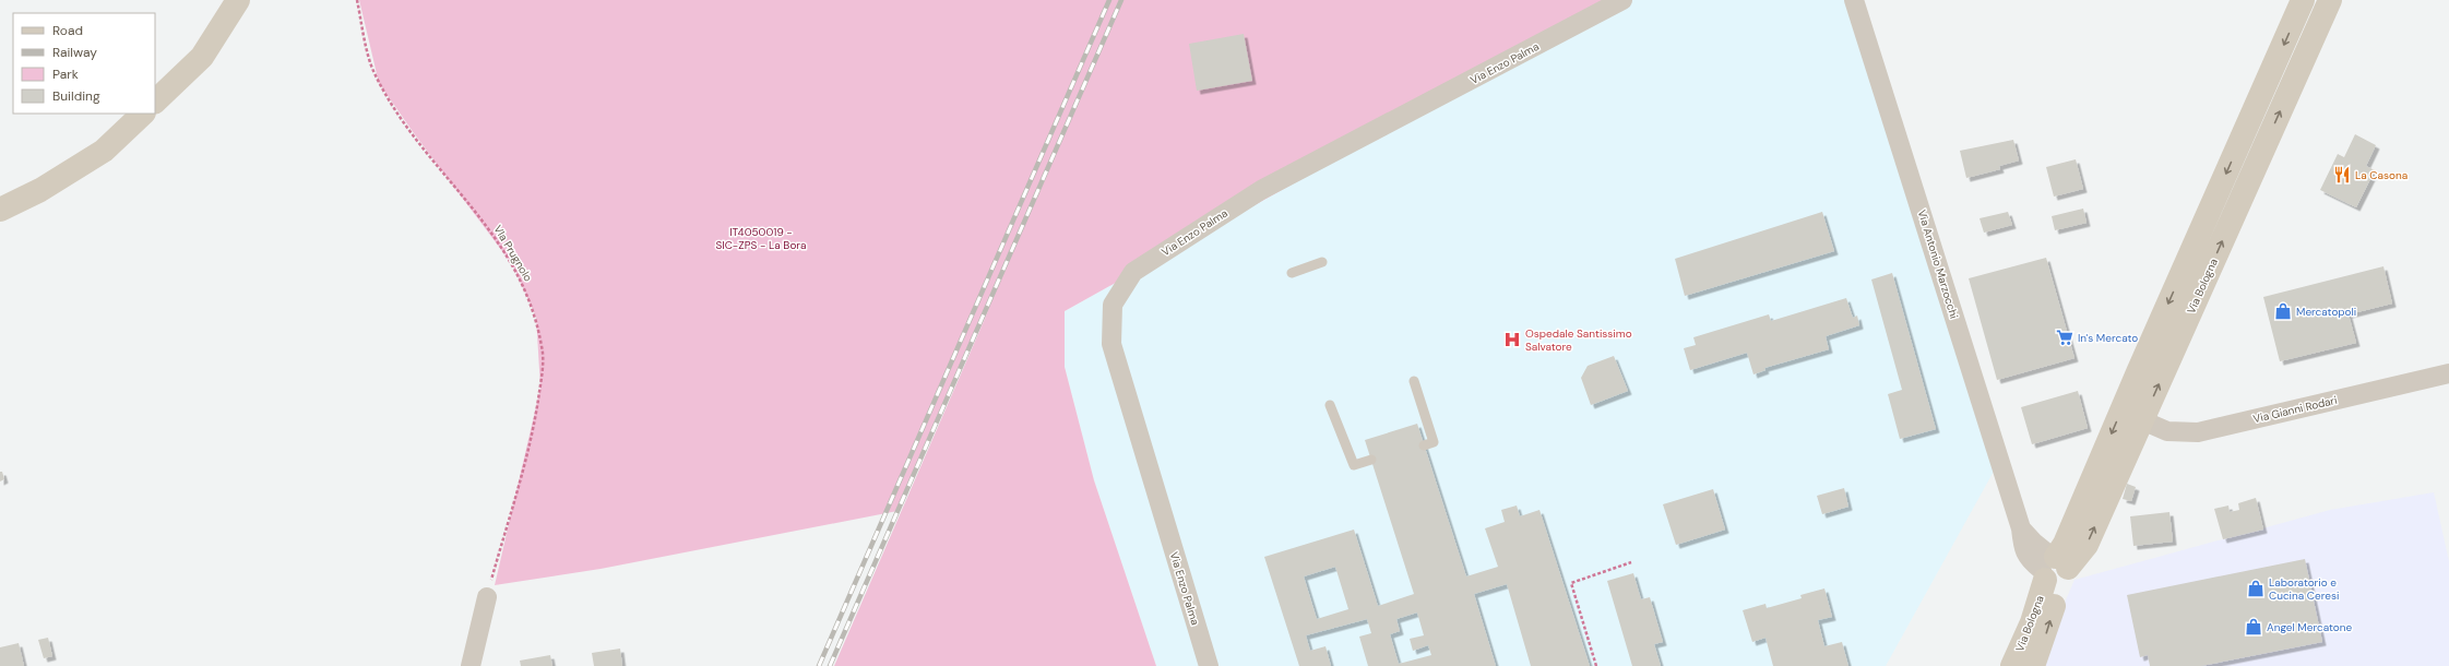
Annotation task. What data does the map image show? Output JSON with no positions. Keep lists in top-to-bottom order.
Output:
{
  "streets": {
    "main road": ["Via Bologna"],
    "street": ["Via Enzo Palma", "Via Antonio Marzocchi", "Via Gianni Rodari"],
    "path": ["VIa Prugnolo"]
  },
  "crossings": [
    ["Via Antonio Marzocchi", "Via Bologna"],
    ["Via Bologna", "Via Gianni Rodari"]
  ],
  "parks": ["IT4050019 - SIC-ZPS - La Bora"],
  "places": {
    "restaurant": ["La Casona"],
    "shop": ["Mercatopoli", "Laboratorio e Cucina Ceresi", "Angel Mercatone"],
    "supermarket": ["In's Mercato"],
    "hospital": ["Ospedale Santissimo Salvatore"]
  },
  "legend": [
    "Road",
    "Railway",
    "Park",
    "Building"
  ]
}
